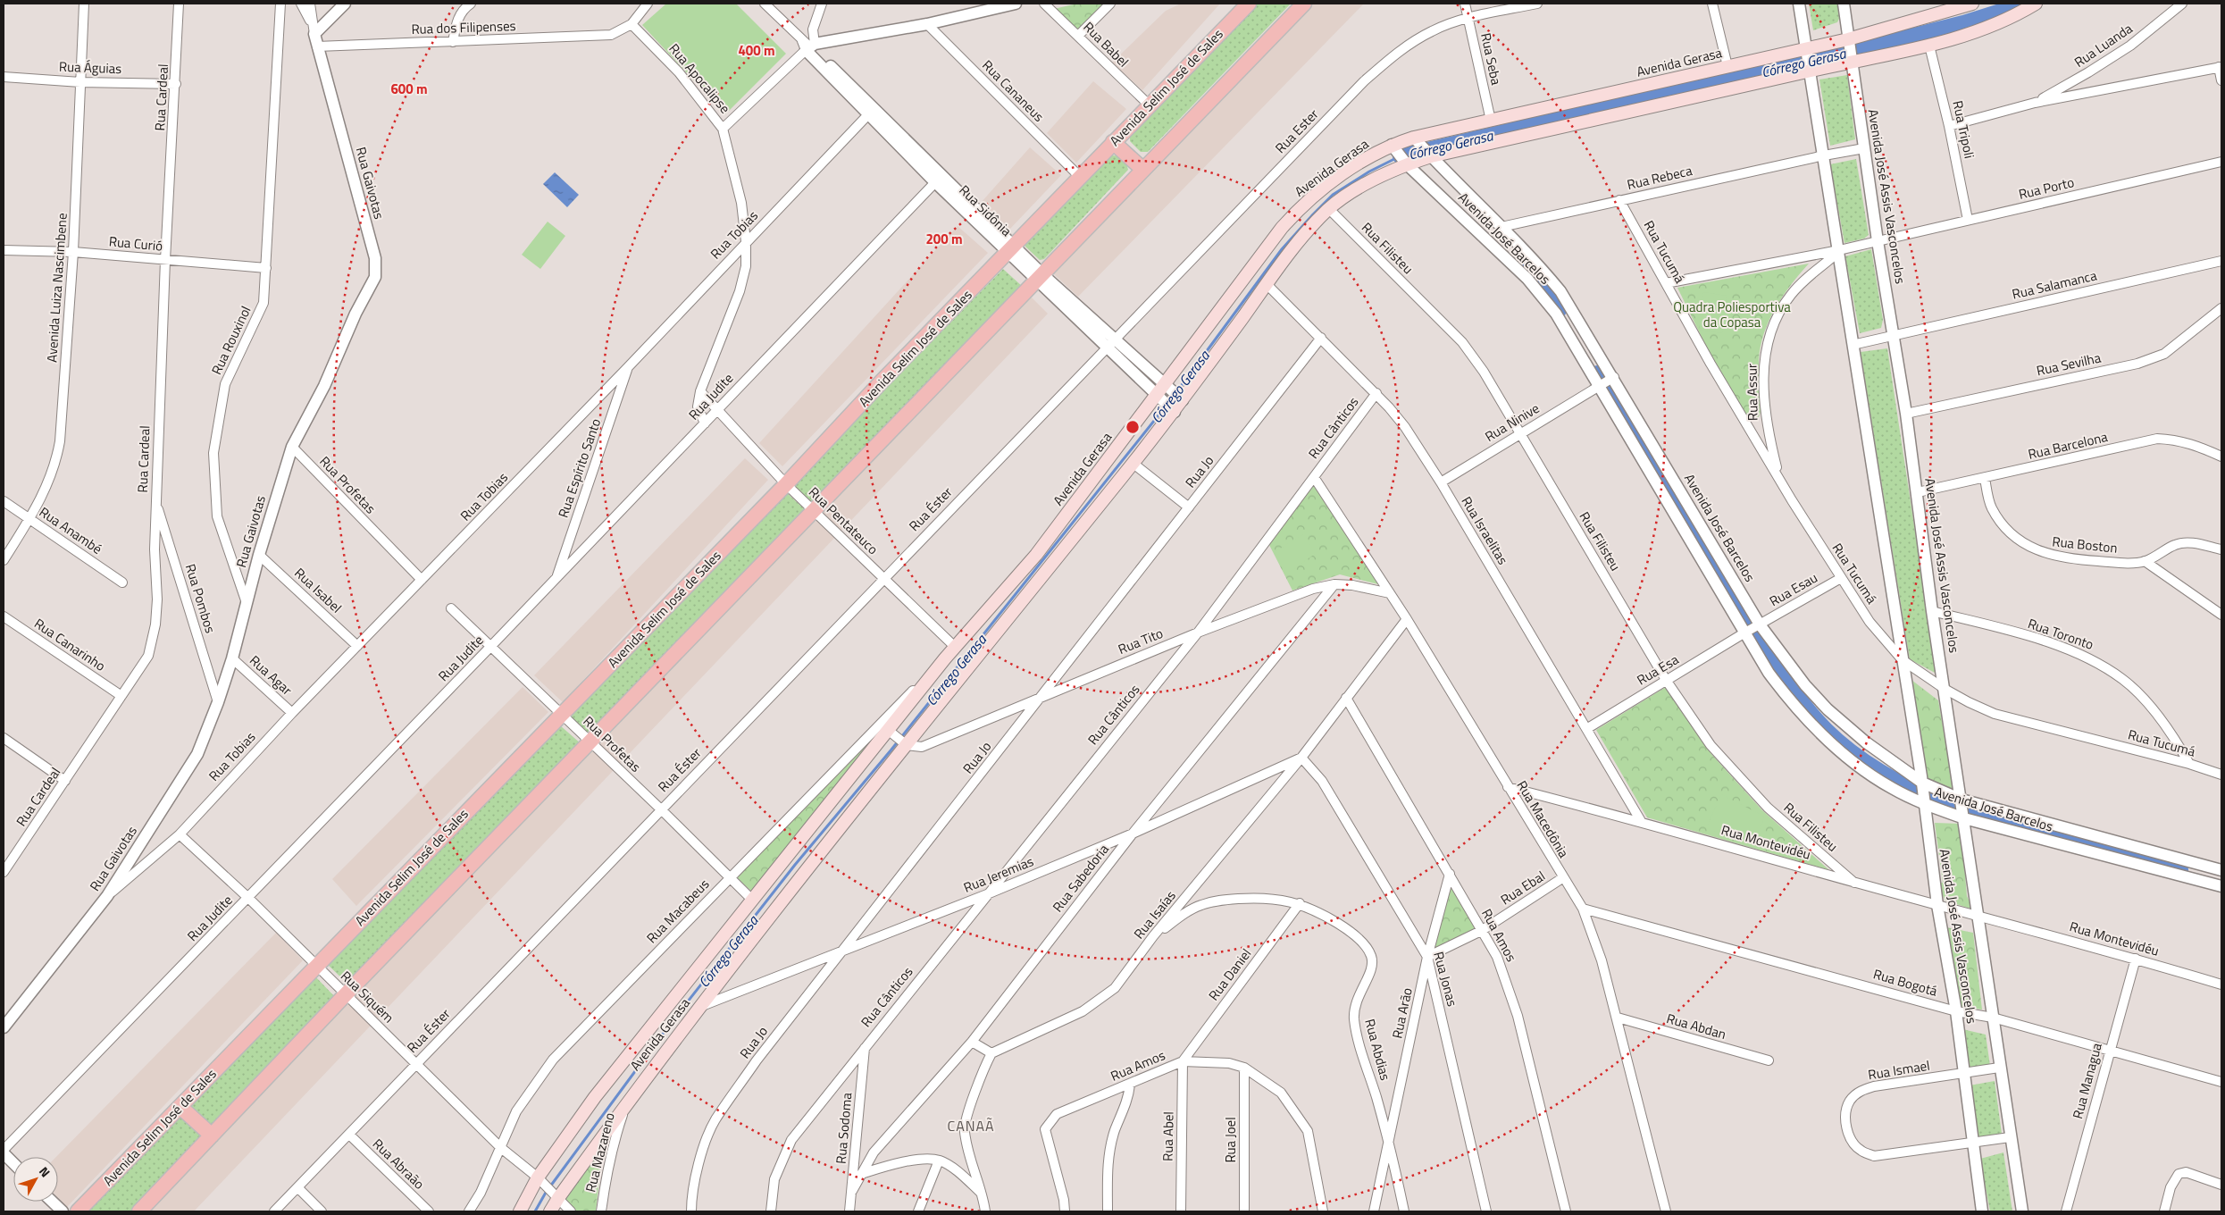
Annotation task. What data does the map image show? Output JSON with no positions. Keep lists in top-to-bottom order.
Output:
{
  "streets": {
    "main road": ["Avenida Gerasa", "Avenida Selim José de Sales"],
    "street": [
      "Rua dos Filipenses",
      "Rua Babel",
      "Rua Luanda",
      "Rua Seba",
      "Rua Águias",
      "Rua Apocalipse",
      "Rua Cananeus",
      "Rua Cardeal",
      "Rua Tripoli",
      "Rua Ester",
      "Rua Rebeca",
      "Rua Gaivotas",
      "Rua Porto",
      "Avenida José Assis Vasconcelos",
      "Rua Sidônia",
      "Rua Tobias",
      "Avenida José Barcelos",
      "Rua Curió",
      "Rua Filisteu",
      "Rua Tucumá",
      "Rua Salamanca",
      "Avenida Luiza Nascimbene",
      "Rua Rouxinol",
      "Rua Sevilha",
      "Rua Assur",
      "Rua Judite",
      "Rua Ninive",
      "Rua Cânticos",
      "Rua Barcelona",
      "Rua Espírito Santo",
      "Rua Jo",
      "Rua Profetas",
      "Rua Éster",
      "Rua Pentateuco",
      "Rua Anambé",
      "Rua Israelitas",
      "Rua Boston",
      "Rua Esau",
      "Rua Isabel",
      "Rua Pombos",
      "Rua Toronto",
      "Rua Tito",
      "Rua Canarinho",
      "Rua Esa",
      "Rua Agar",
      "Rua Macedônia",
      "Rua Montevidéu",
      "Rua Jeremias",
      "Rua Sabedoria",
      "Rua Ebal",
      "Rua Macabeus",
      "Rua Isaías",
      "Rua Amos",
      "Rua Daniel",
      "Rua Jonas",
      "Rua Bogotá",
      "Rua Siquém",
      "Rua Arão",
      "Rua Abdan",
      "Rua Abdias",
      "Rua Ismael",
      "Rua Managua",
      "Rua Sodoma",
      "Rua Abel",
      "Rua Joel",
      "Rua Mazareno",
      "Rua Abraão"
    ]
  },
  "crossings": [
    ["Rua dos Filipenses", "Rua Apocalipse"],
    ["Rua dos Filipenses", "Rua Gaivotas"],
    ["Rua Babel", "Avenida Selim José de Sales"],
    ["Rua Seba", "Avenida Gerasa"],
    ["Rua Seba", "Rua Ester"],
    ["Avenida Gerasa", "Rua Tripoli"],
    ["Avenida Gerasa", "Avenida José Assis Vasconcelos"],
    ["Avenida Gerasa", "Rua Sidônia"],
    ["Avenida Gerasa", "Avenida José Barcelos"],
    ["Avenida Gerasa", "Rua Filisteu"],
    ["Avenida Gerasa", "Rua Profetas"],
    ["Avenida Gerasa", "Rua Pentateuco"],
    ["Avenida Gerasa", "Rua Israelitas"],
    ["Avenida Gerasa", "Rua Tito"],
    ["Avenida Gerasa", "Rua Jeremias"],
    ["Avenida Gerasa", "Rua Macabeus"],
    ["Avenida Gerasa", "Rua Siquém"],
    ["Avenida Gerasa", "Rua Mazareno"],
    ["Rua Águias", "Rua Cardeal"],
    ["Rua Águias", "Avenida Luiza Nascimbene"],
    ["Rua Apocalipse", "Rua Tobias"],
    ["Rua Apocalipse", "Rua Judite"],
    ["Avenida Selim José de Sales", "Rua Cananeus"],
    ["Avenida Selim José de Sales", "Rua Sidônia"],
    ["Avenida Selim José de Sales", "Rua Profetas"],
    ["Avenida Selim José de Sales", "Rua Pentateuco"],
    ["Avenida Selim José de Sales", "Rua Siquém"],
    ["Rua Cardeal", "Rua Curió"],
    ["Rua Cardeal", "Rua Pombos"],
    ["Rua Cardeal", "Rua Canarinho"],
    ["Rua Tripoli", "Rua Porto"],
    ["Rua Ester", "Rua Sidônia"],
    ["Rua Ester", "Rua Éster"],
    ["Rua Rebeca", "Avenida José Assis Vasconcelos"],
    ["Rua Rebeca", "Avenida José Barcelos"],
    ["Rua Rebeca", "Rua Tucumá"],
    ["Rua Gaivotas", "Rua Tobias"],
    ["Rua Gaivotas", "Rua Rouxinol"],
    ["Rua Gaivotas", "Rua Profetas"],
    ["Rua Gaivotas", "Rua Isabel"],
    ["Rua Gaivotas", "Rua Pombos"],
    ["Rua Gaivotas", "Rua Agar"],
    ["Rua Porto", "Avenida José Assis Vasconcelos"],
    ["Rua Porto", "Rua Assur"],
    ["Avenida José Assis Vasconcelos", "Avenida José Barcelos"],
    ["Avenida José Assis Vasconcelos", "Rua Tucumá"],
    ["Avenida José Assis Vasconcelos", "Rua Salamanca"],
    ["Avenida José Assis Vasconcelos", "Rua Sevilha"],
    ["Avenida José Assis Vasconcelos", "Rua Assur"],
    ["Avenida José Assis Vasconcelos", "Rua Barcelona"],
    ["Avenida José Assis Vasconcelos", "Rua Toronto"],
    ["Avenida José Assis Vasconcelos", "Rua Montevidéu"],
    ["Avenida José Assis Vasconcelos", "Rua Bogotá"],
    ["Avenida José Assis Vasconcelos", "Rua Ismael"],
    ["Rua Sidônia", "Rua Tobias"],
    ["Rua Sidônia", "Rua Judite"],
    ["Rua Sidônia", "Rua Éster"],
    ["Rua Tobias", "Rua Espírito Santo"],
    ["Rua Tobias", "Rua Profetas"],
    ["Rua Tobias", "Rua Isabel"],
    ["Rua Tobias", "Rua Agar"],
    ["Rua Tobias", "Rua Siquém"],
    ["Avenida José Barcelos", "Rua Ninive"],
    ["Avenida José Barcelos", "Rua Esau"],
    ["Avenida José Barcelos", "Rua Esa"],
    ["Rua Curió", "Avenida Luiza Nascimbene"],
    ["Rua Curió", "Rua Rouxinol"],
    ["Rua Filisteu", "Rua Ninive"],
    ["Rua Filisteu", "Rua Esa"],
    ["Rua Filisteu", "Rua Montevidéu"],
    ["Rua Tucumá", "Rua Assur"],
    ["Rua Tucumá", "Rua Esau"],
    ["Rua Tucumá", "Rua Toronto"],
    ["Avenida Luiza Nascimbene", "Rua Anambé"],
    ["Rua Judite", "Rua Espírito Santo"],
    ["Rua Judite", "Rua Profetas"],
    ["Rua Judite", "Rua Pentateuco"],
    ["Rua Judite", "Rua Siquém"],
    ["Rua Ninive", "Rua Israelitas"],
    ["Rua Cânticos", "Rua Israelitas"],
    ["Rua Cânticos", "Rua Tito"],
    ["Rua Cânticos", "Rua Macedônia"],
    ["Rua Cânticos", "Rua Jeremias"],
    ["Rua Cânticos", "Rua Sodoma"],
    ["Rua Barcelona", "Rua Boston"],
    ["Rua Jo", "Rua Israelitas"],
    ["Rua Jo", "Rua Tito"],
    ["Rua Jo", "Rua Jeremias"],
    ["Rua Profetas", "Rua Éster"],
    ["Rua Profetas", "Rua Macabeus"],
    ["Rua Éster", "Rua Pentateuco"],
    ["Rua Éster", "Rua Siquém"],
    ["Rua Éster", "Rua Abraão"],
    ["Rua Israelitas", "Rua Esa"],
    ["Rua Israelitas", "Rua Montevidéu"],
    ["Rua Esau", "Rua Esa"],
    ["Rua Tito", "Rua Macedônia"],
    ["Rua Tito", "Rua Sabedoria"],
    ["Rua Macedônia", "Rua Montevidéu"],
    ["Rua Macedônia", "Rua Ebal"],
    ["Rua Macedônia", "Rua Isaías"],
    ["Rua Macedônia", "Rua Bogotá"],
    ["Rua Macedônia", "Rua Abdan"],
    ["Rua Montevidéu", "Rua Managua"],
    ["Rua Jeremias", "Rua Sabedoria"],
    ["Rua Jeremias", "Rua Isaías"],
    ["Rua Jeremias", "Rua Jonas"],
    ["Rua Sabedoria", "Rua Sodoma"],
    ["Rua Ebal", "Rua Amos"],
    ["Rua Ebal", "Rua Jonas"],
    ["Rua Ebal", "Rua Arão"],
    ["Rua Macabeus", "Rua Siquém"],
    ["Rua Isaías", "Rua Amos"],
    ["Rua Isaías", "Rua Jonas"],
    ["Rua Isaías", "Rua Abdias"],
    ["Rua Amos", "Rua Daniel"],
    ["Rua Amos", "Rua Arão"],
    ["Rua Amos", "Rua Abel"],
    ["Rua Amos", "Rua Joel"],
    ["Rua Daniel", "Rua Abdias"],
    ["Rua Daniel", "Rua Abel"],
    ["Rua Jonas", "Rua Arão"],
    ["Rua Bogotá", "Rua Managua"],
    ["Rua Arão", "Rua Abdias"]
  ],
  "districts": ["CANAÃ"],
  "water": ["Córrego Gerasa"],
  "parks": ["Quadra Poliesportiva da Copasa"],
  "north": "top right",
  "rings": ["400 m", "600 m", "200 m"]
}
